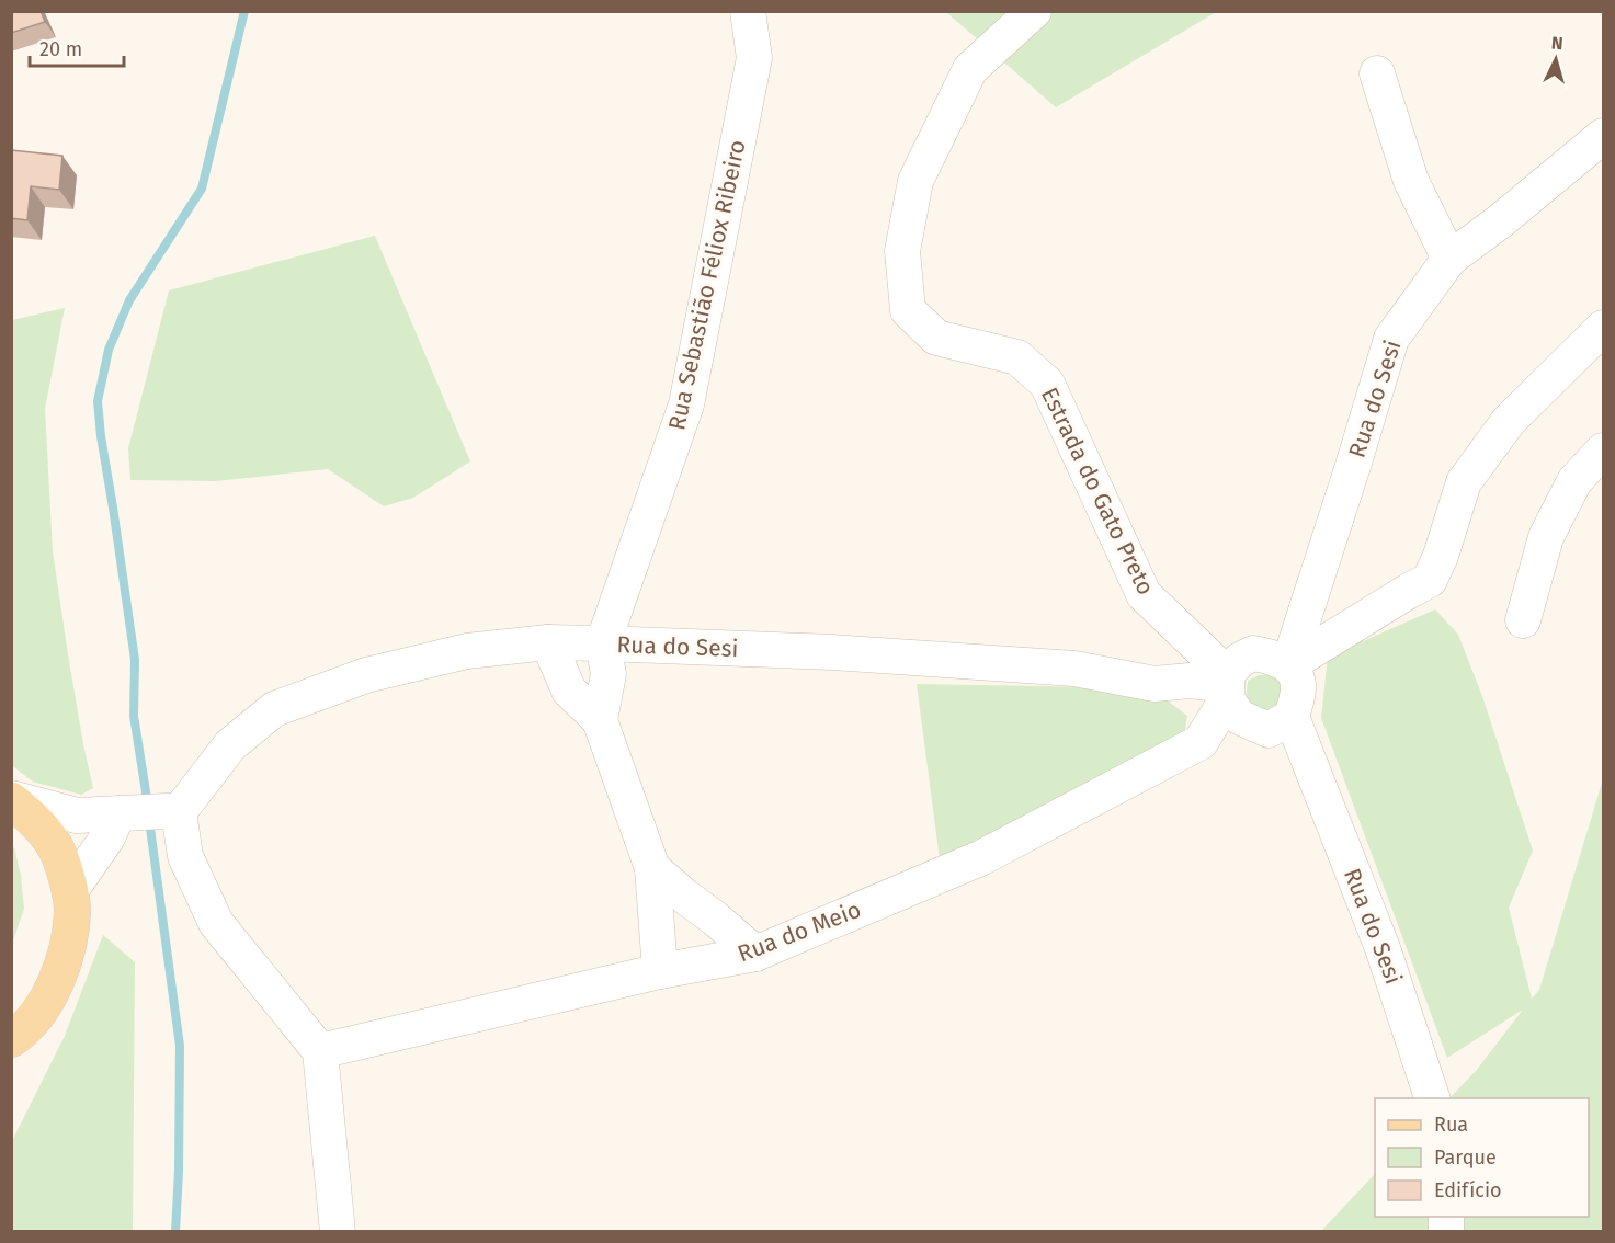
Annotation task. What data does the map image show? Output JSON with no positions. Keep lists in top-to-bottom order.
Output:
{
  "streets": {
    "street": [
      "Rua Sebastião Féliox Ribeiro",
      "Rua do Sesi",
      "Estrada do Gato Preto",
      "Rua do Meio"
    ]
  },
  "crossings": [
    ["Rua Sebastião Féliox Ribeiro", "Rua do Sesi"],
    ["Rua do Sesi", "Estrada do Gato Preto"],
    ["Rua do Sesi", "Rua do Meio"],
    ["Estrada do Gato Preto", "Rua do Meio"]
  ],
  "legend": ["Rua", "Parque", "Edifício"],
  "scale_bar": "20 m",
  "north": "top"
}
